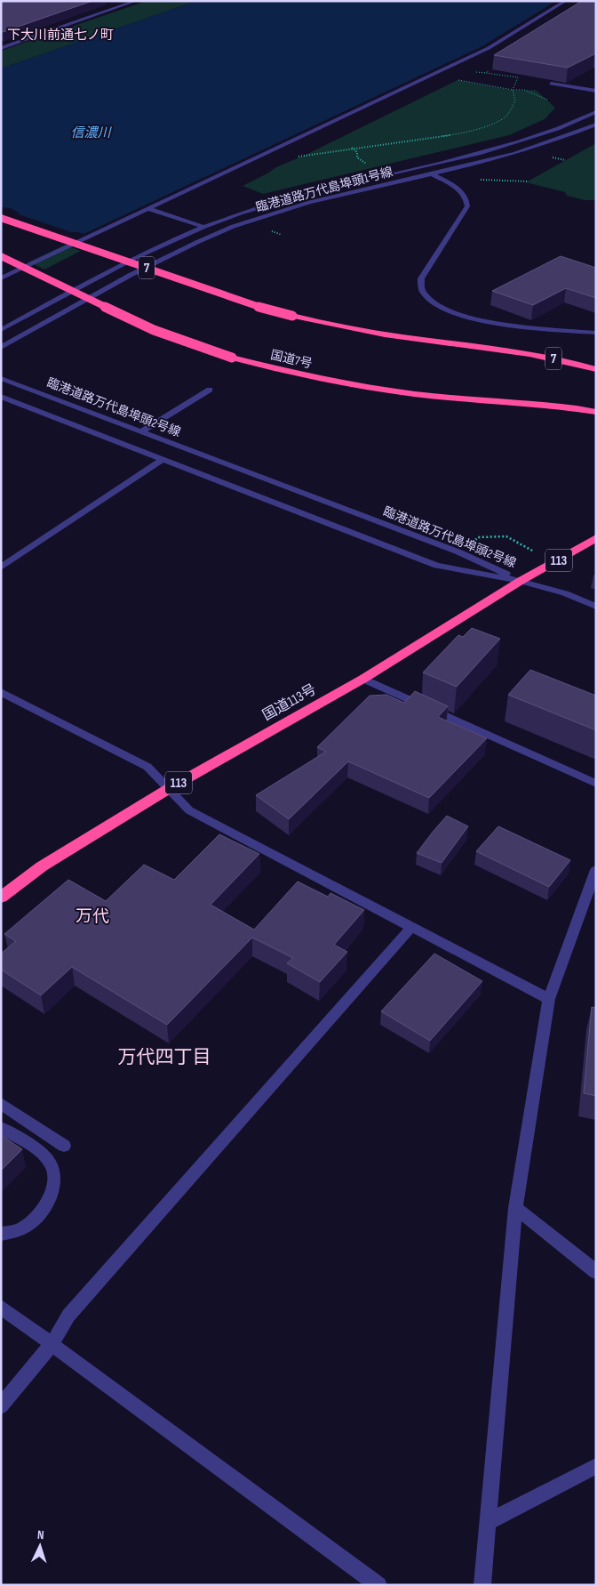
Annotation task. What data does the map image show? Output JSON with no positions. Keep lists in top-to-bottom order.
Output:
{
  "streets": {
    "highway": [
      "7",
      "国道7号",
      "113",
      "国道113号"
    ],
    "street": ["臨港道路万代島埠頭1号線", "臨港道路万代島埠頭2号線"]
  },
  "crossings": [
    ["臨港道路万代島埠頭2号線", "国道113号"]
  ],
  "districts": ["下大川前通七ノ町", "万代", "万代四丁目"],
  "water": ["信濃川"],
  "north": "top"
}
